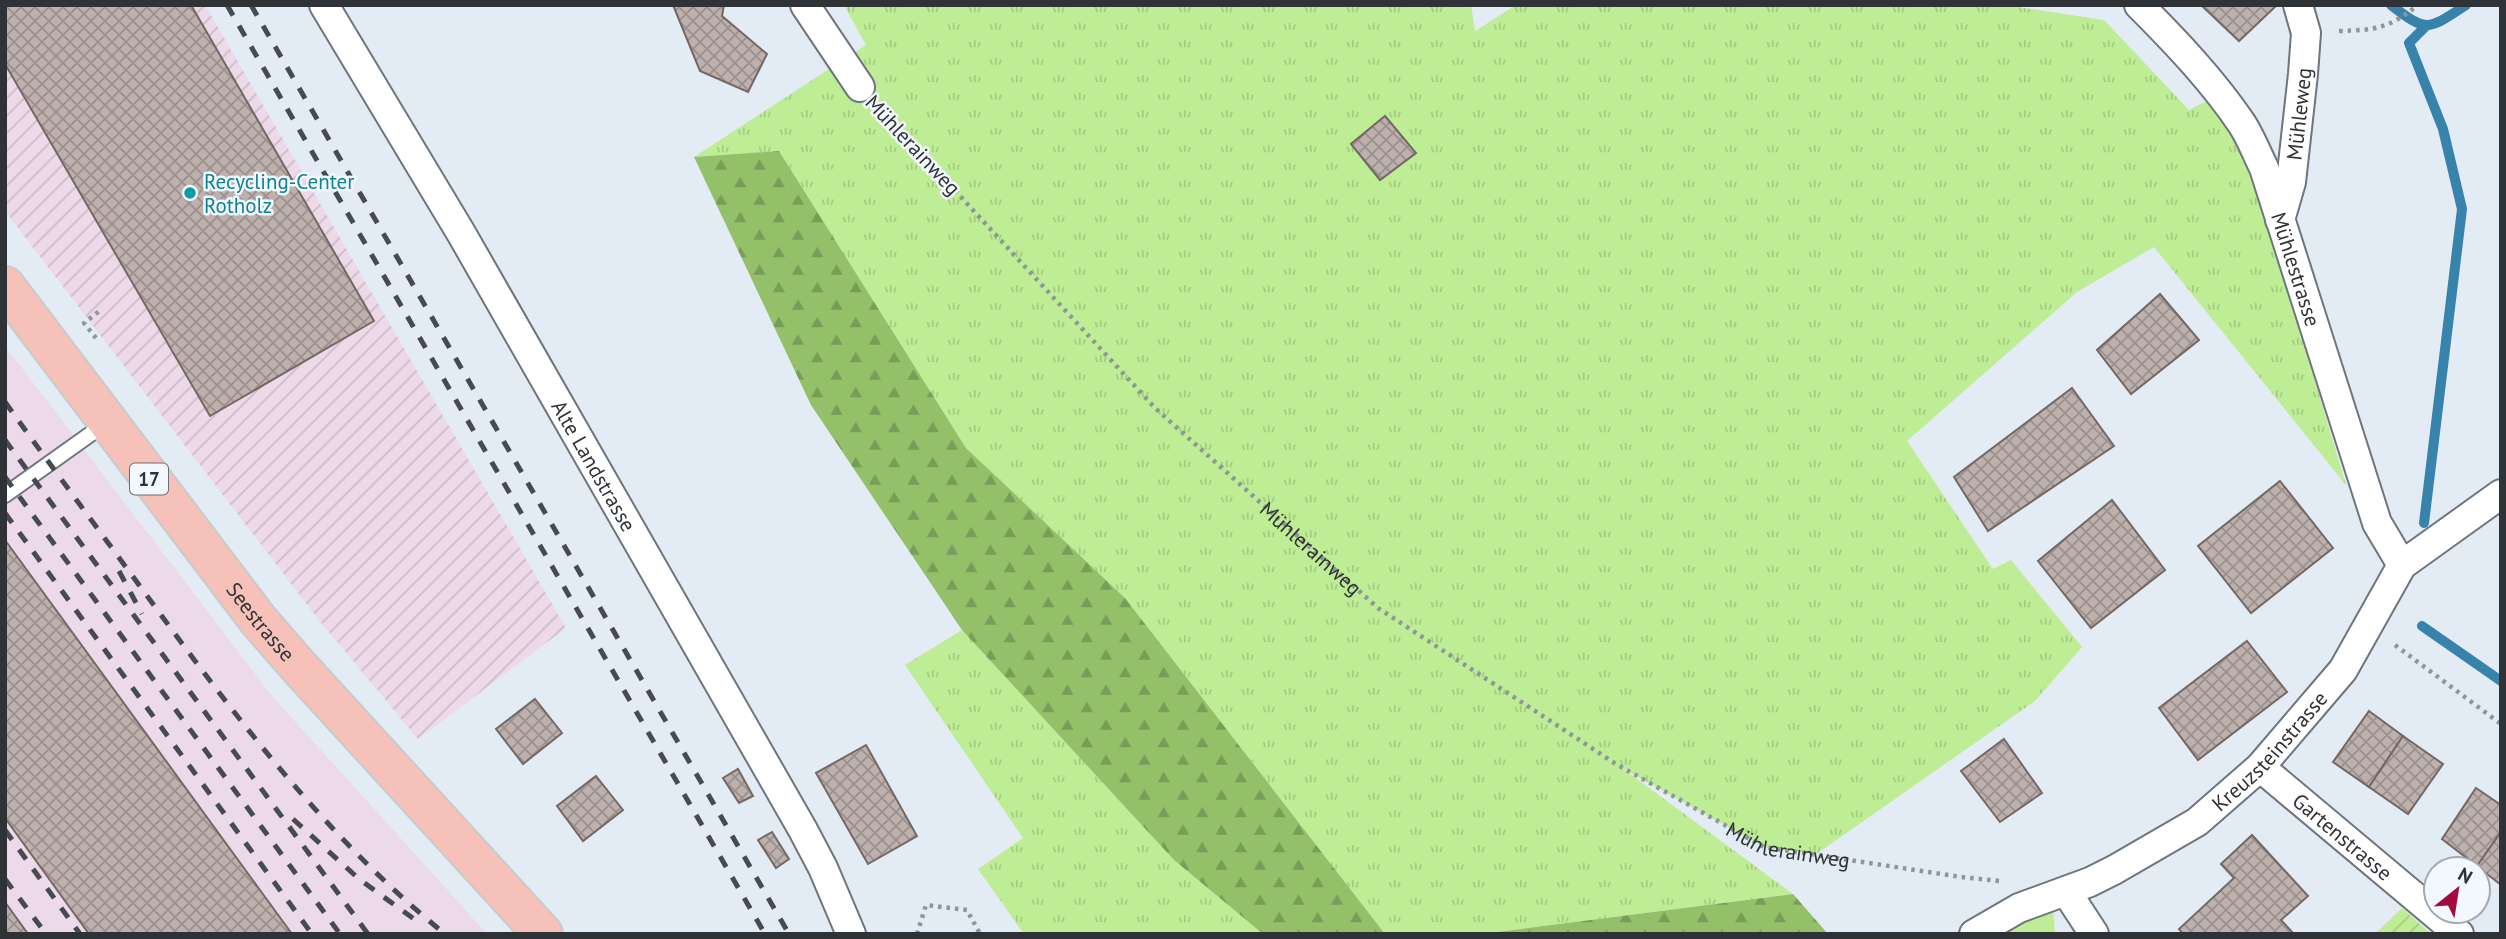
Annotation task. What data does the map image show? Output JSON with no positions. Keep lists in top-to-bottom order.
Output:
{
  "streets": {
    "main road": ["17", "Seestrasse"],
    "street": [
      "Mühleweg",
      "Mühlerainweg",
      "Mühlestrasse",
      "Alte Landstrasse",
      "Kreuzsteinstrasse",
      "Gartenstrasse"
    ]
  },
  "crossings": [
    ["Mühleweg", "Mühlestrasse"],
    ["Mühlestrasse", "Kreuzsteinstrasse"],
    ["Kreuzsteinstrasse", "Gartenstrasse"]
  ],
  "places": ["Recycling-Center Rotholz"],
  "north": "top right"
}
